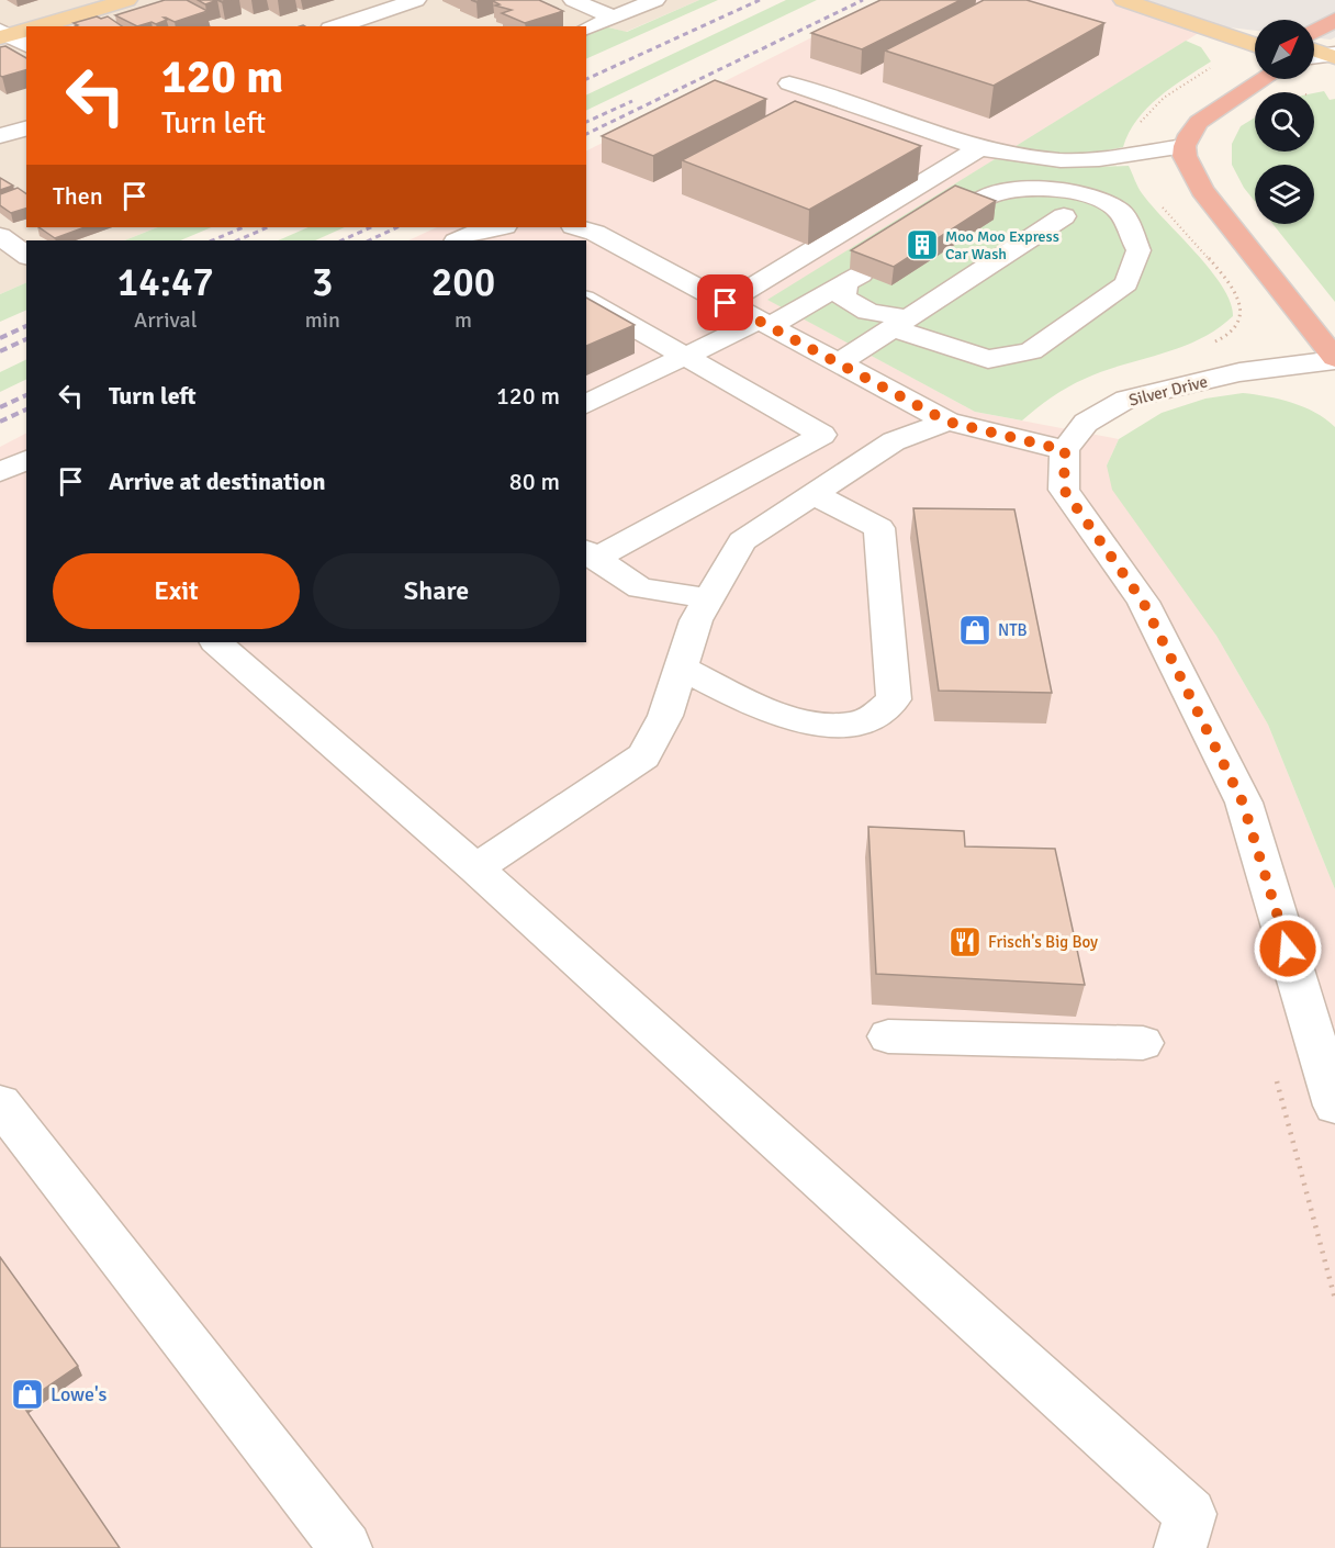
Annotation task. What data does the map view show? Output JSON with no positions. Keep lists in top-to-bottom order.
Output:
{
  "streets": {
    "street": ["Silver Drive"]
  },
  "places": {
    "building": ["Moo Moo Express Car Wash"],
    "shop": ["NTB", "Lowe's"],
    "restaurant": ["Frisch's Big Boy"]
  },
  "north": "top right",
  "page": {
    "turn": ["120 m", "Turn left"],
    "then": "Then",
    "eta": [
      "14:47",
      "Arrival",
      "3",
      "min",
      "200",
      "m"
    ],
    "list": [
      {
        "name": "Turn left",
        "value": "120 m"
      },
      {
        "name": "Arrive at destination",
        "value": "80 m"
      }
    ],
    "buttons": ["Exit", "Share"]
  }
}
